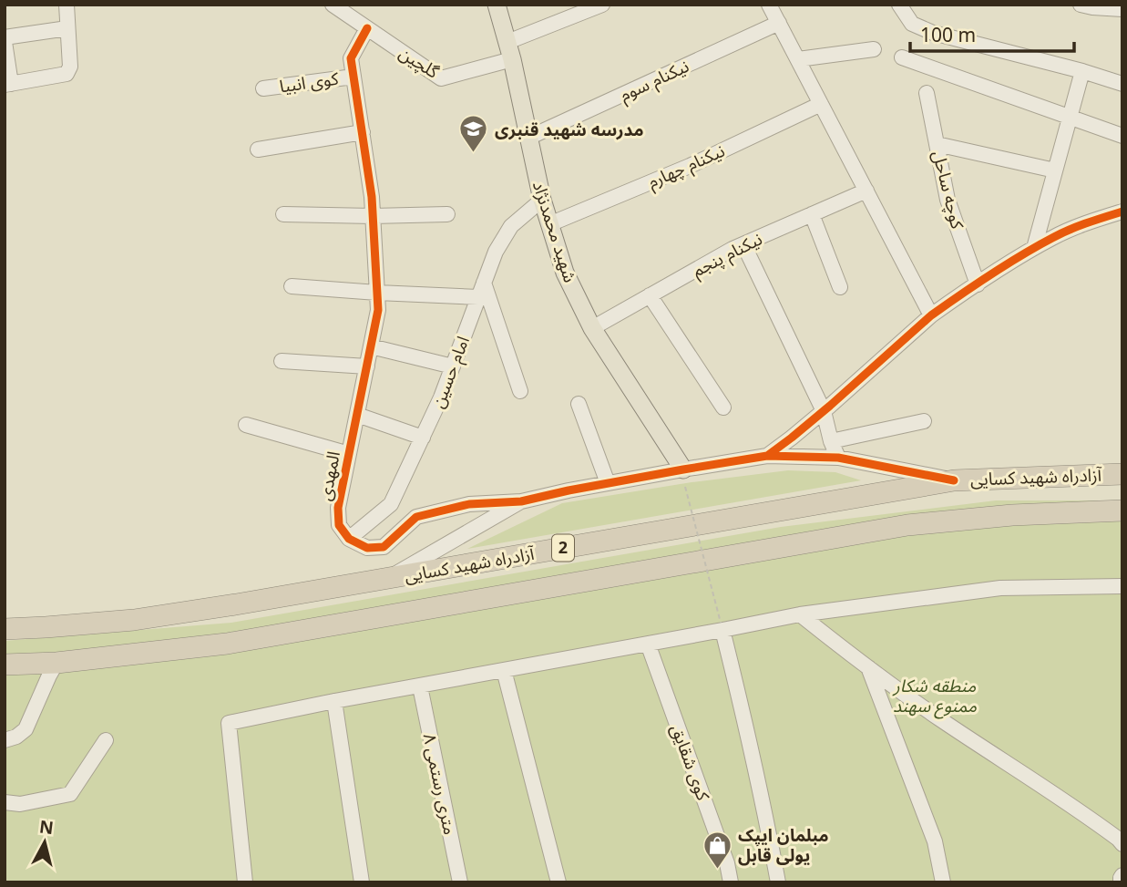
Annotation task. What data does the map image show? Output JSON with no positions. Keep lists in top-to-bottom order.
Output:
{
  "streets": {
    "highway": ["آزادراه شهید کسایی", "2"],
    "main road": ["شهید محمدنژاد"],
    "street": [
      "گلچین",
      "نیکنام سوم",
      "کوی انبیا",
      "نیکنام چهارم",
      "کوچه ساحل",
      "نیکنام پنجم",
      "امام حسین",
      "المهدی",
      "کوی شقایق",
      "۸ متری رستمی"
    ]
  },
  "crossings": [
    ["گلچین", "شهید محمدنژاد"],
    ["گلچین", "المهدی"],
    ["نیکنام سوم", "شهید محمدنژاد"],
    ["کوی انبیا", "المهدی"],
    ["نیکنام چهارم", "شهید محمدنژاد"],
    ["شهید محمدنژاد", "نیکنام پنجم"],
    ["شهید محمدنژاد", "امام حسین"],
    ["امام حسین", "المهدی"]
  ],
  "parks": ["منطقه شکار ممنوع سهند"],
  "places": {
    "school or university": ["مدرسه شهید قنبری"],
    "shop": ["مبلمان ایپک یولی قابل"]
  },
  "scale_bar": "100 m",
  "north": "top"
}
